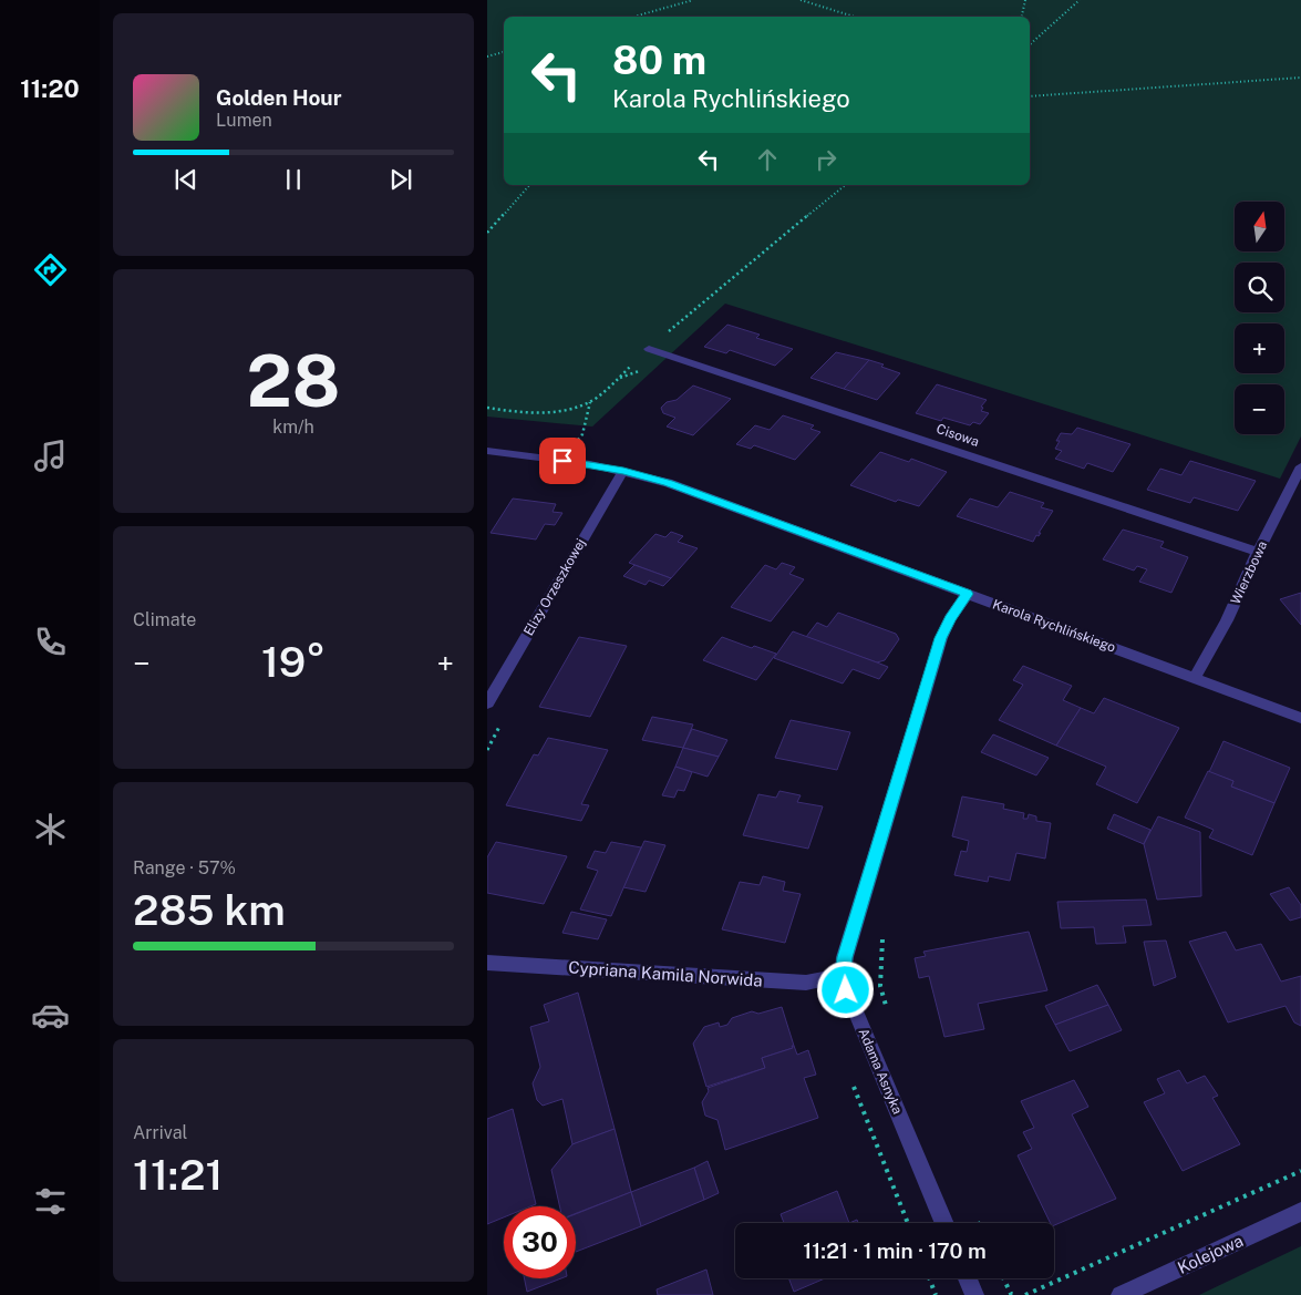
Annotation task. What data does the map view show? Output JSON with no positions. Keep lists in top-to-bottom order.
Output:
{
  "streets": {
    "street": [
      "Cisowa",
      "Wierzbowa",
      "Elizy Orzeszkowej",
      "Karola Rychlińskiego",
      "Cypriana Kamila Norwida",
      "Adama Asnyka",
      "Kolejowa"
    ]
  },
  "crossings": [
    ["Cisowa", "Wierzbowa"],
    ["Wierzbowa", "Karola Rychlińskiego"],
    ["Elizy Orzeszkowej", "Karola Rychlińskiego"],
    ["Karola Rychlińskiego", "Adama Asnyka"],
    ["Cypriana Kamila Norwida", "Adama Asnyka"]
  ],
  "north": "top",
  "page": {
    "tabs": "11:20",
    "turn": ["80 m", "Karola Rychlińskiego"],
    "song": ["Golden Hour", "Lumen"],
    "map_buttons": ["+", "−"],
    "tile": [
      ["28", "km/h"],
      "Climate",
      ["Range · 57%", "285 km"],
      ["Arrival", "11:21"]
    ],
    "heat": ["−", "19°", "+"],
    "limit": "30",
    "trip": "11:21 · 1 min · 170 m"
  }
}
